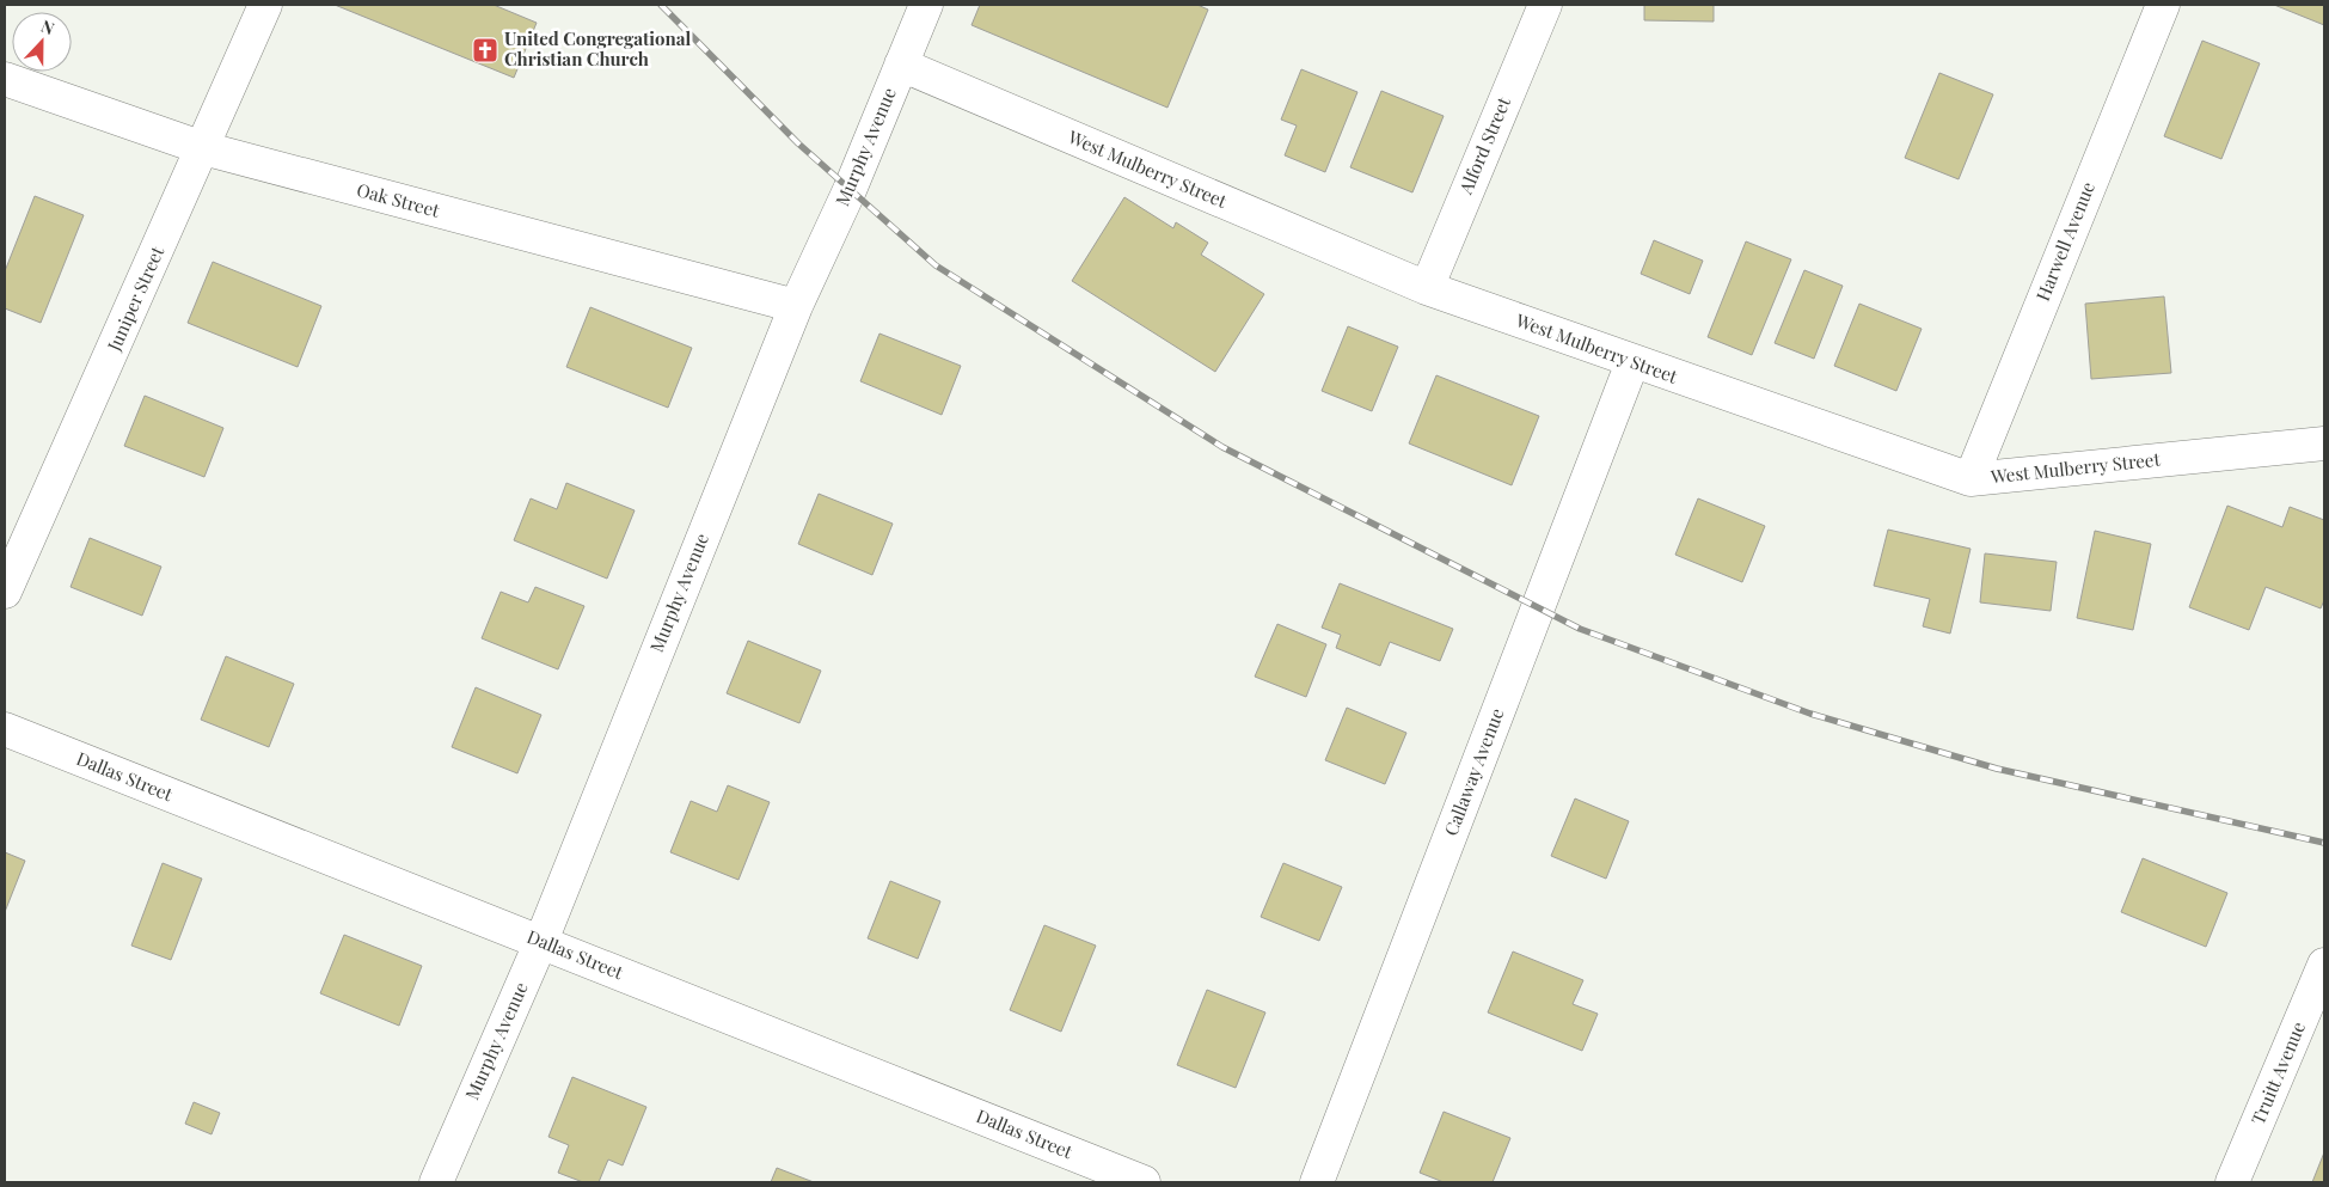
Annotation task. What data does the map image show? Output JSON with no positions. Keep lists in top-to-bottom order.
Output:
{
  "streets": {
    "street": [
      "Alford Street",
      "Murphy Avenue",
      "West Mulberry Street",
      "Oak Street",
      "Harwell Avenue",
      "Juniper Street",
      "Callaway Avenue",
      "Dallas Street",
      "Truitt Avenue"
    ]
  },
  "crossings": [
    ["Alford Street", "West Mulberry Street"],
    ["Murphy Avenue", "West Mulberry Street"],
    ["Murphy Avenue", "Oak Street"],
    ["Murphy Avenue", "Dallas Street"],
    ["West Mulberry Street", "Harwell Avenue"],
    ["West Mulberry Street", "Callaway Avenue"],
    ["Oak Street", "Juniper Street"]
  ],
  "places": {
    "church": ["United Congregational Christian Church"]
  },
  "north": "top"
}
